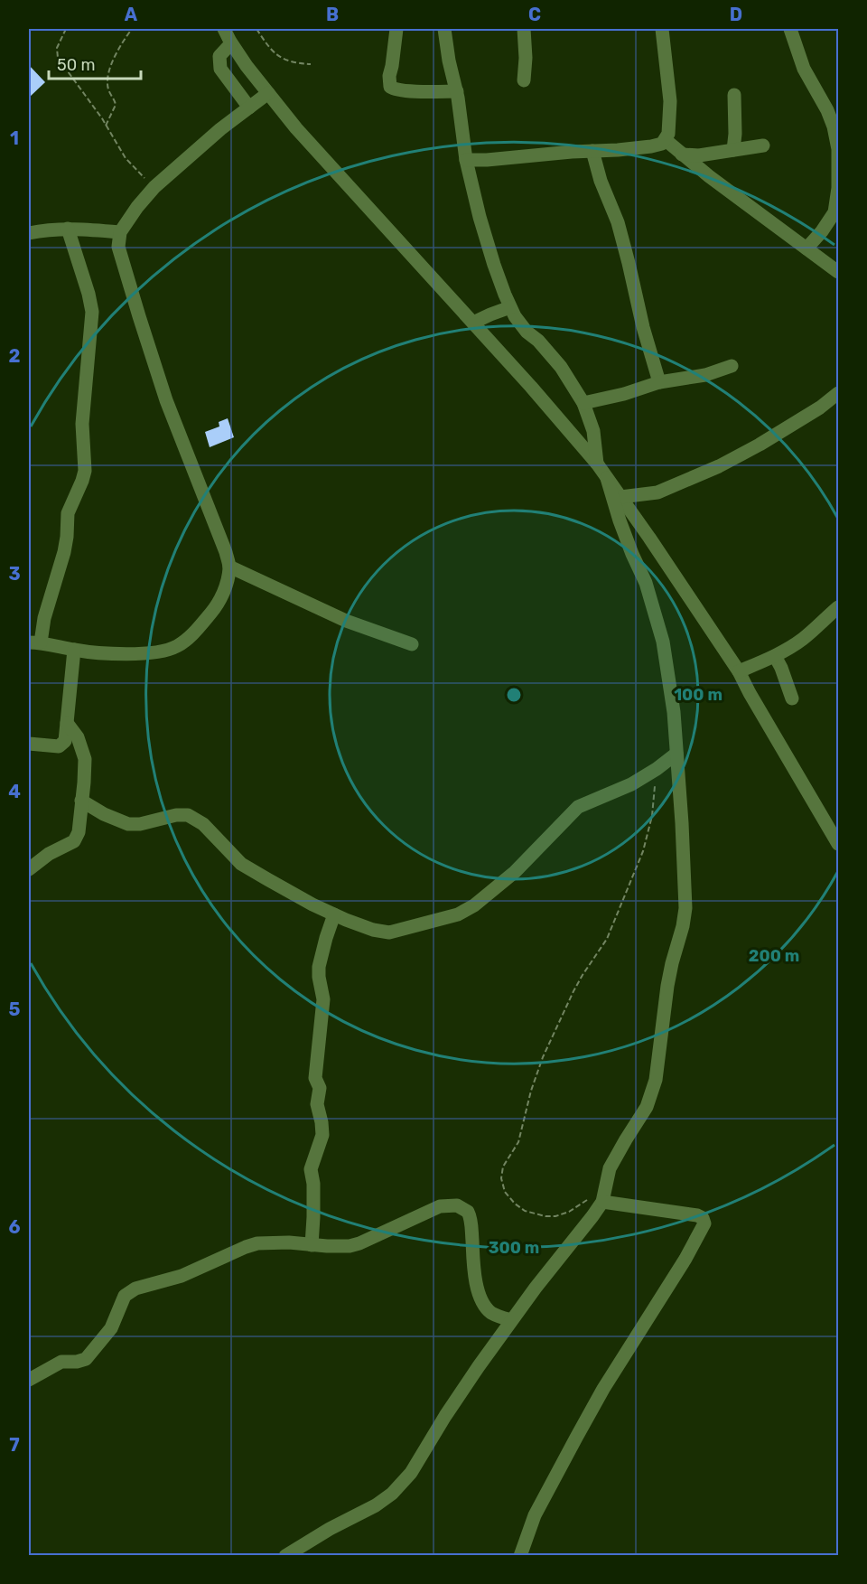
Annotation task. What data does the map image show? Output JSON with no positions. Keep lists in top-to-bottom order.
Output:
{
  "scale_bar": "50 m",
  "grid": {
    "columns": [
      "A",
      "B",
      "C",
      "D"
    ],
    "rows": [
      "1",
      "2",
      "3",
      "4",
      "5",
      "6",
      "7"
    ]
  },
  "rings": ["100 m", "200 m", "300 m"]
}
